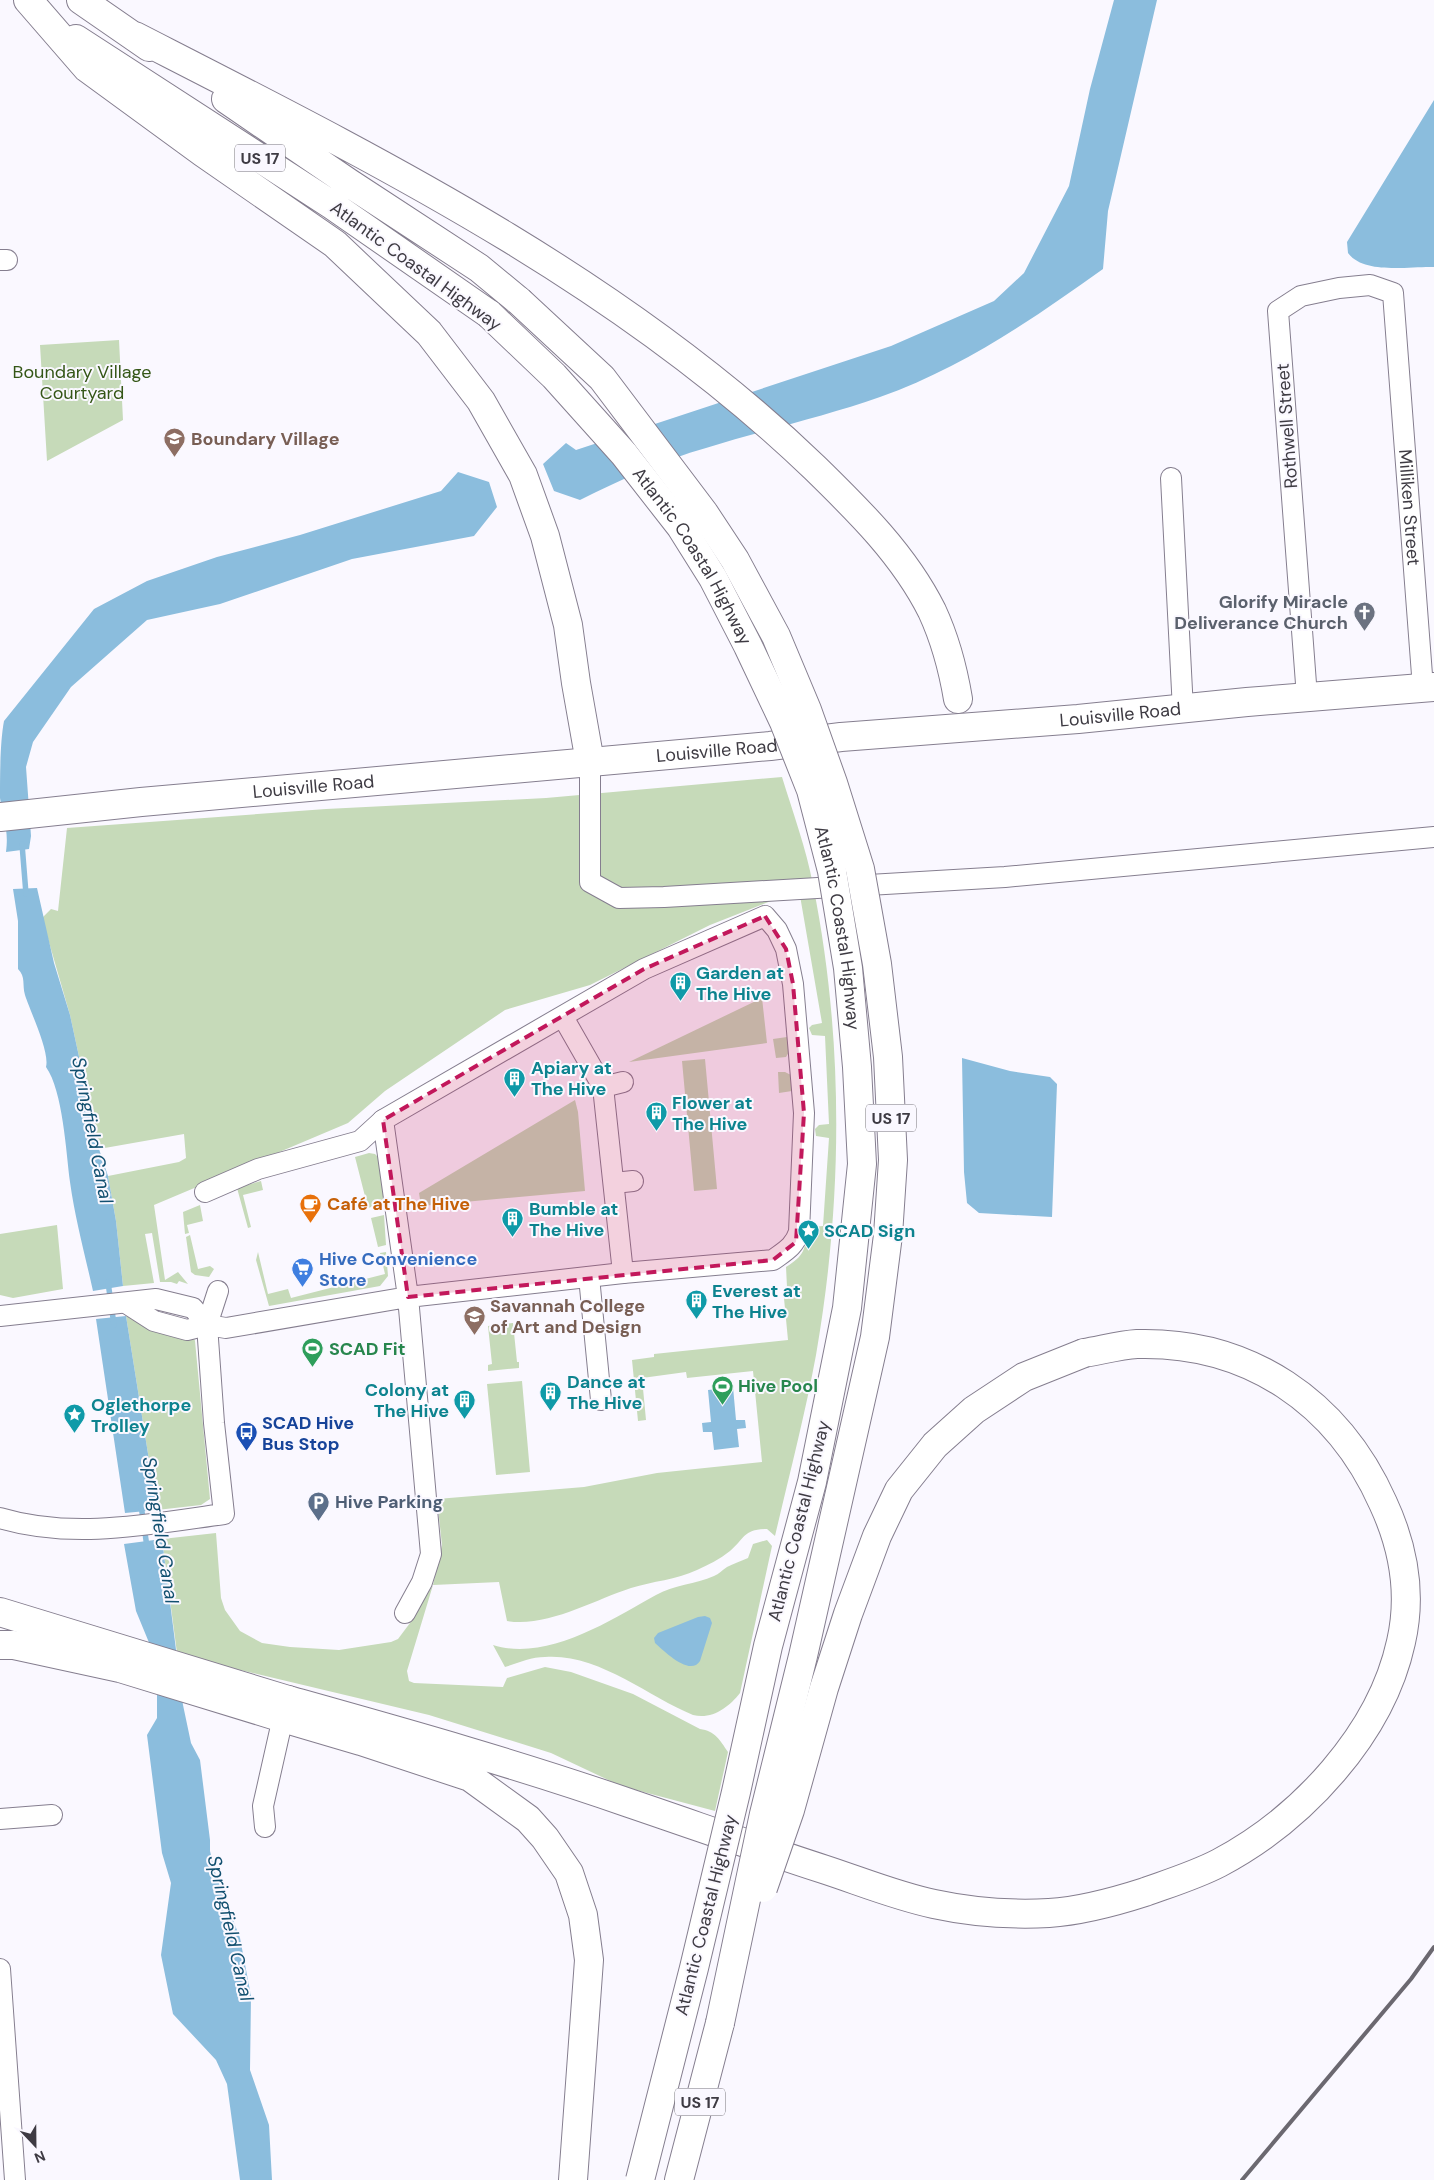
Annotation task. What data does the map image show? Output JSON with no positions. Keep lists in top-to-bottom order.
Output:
{
  "streets": {
    "main road": ["US 17", "Atlantic Coastal Highway", "Louisville Road"],
    "street": ["Rothwell Street", "Milliken Street"]
  },
  "crossings": [
    ["Rothwell Street", "Milliken Street"],
    ["Rothwell Street", "Louisville Road"],
    ["Milliken Street", "Louisville Road"]
  ],
  "water": ["Springfield Canal"],
  "parks": ["Boundary Village Courtyard"],
  "places": {
    "school or university": ["Boundary Village", "Savannah College of Art and Design"],
    "church": ["Glorify Miracle Deliverance Church"],
    "building": [
      "Garden at The Hive",
      "Apiary at The Hive",
      "Flower at The Hive",
      "Bumble at The Hive",
      "Everest at The Hive",
      "Dance at The Hive",
      "Colony at The Hive"
    ],
    "cafe": ["Café at The Hive"],
    "place": ["SCAD Sign", "Oglethorpe Trolley"],
    "supermarket": ["Hive Convenience Store"],
    "sports": ["SCAD Fit", "Hive Pool"],
    "bus stop": ["SCAD Hive Bus Stop"],
    "parking": ["Hive Parking"]
  },
  "north": "bottom"
}
